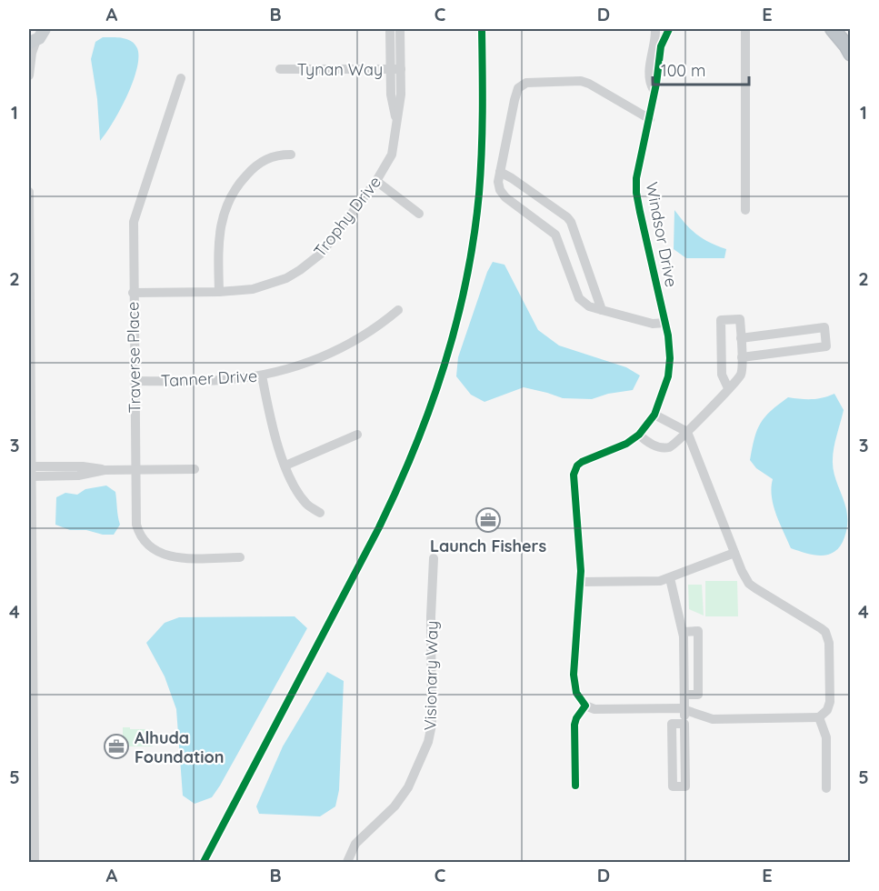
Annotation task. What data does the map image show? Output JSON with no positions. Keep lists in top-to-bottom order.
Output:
{
  "streets": {
    "street": [
      "Tynan Way",
      "Trophy Drive",
      "Windsor Drive",
      "Traverse Place",
      "Tanner Drive",
      "Visionary Way"
    ]
  },
  "crossings": [
    ["Tynan Way", "Trophy Drive"],
    ["Trophy Drive", "Traverse Place"],
    ["Traverse Place", "Tanner Drive"]
  ],
  "places": {
    "office": ["Launch Fishers", "Alhuda Foundation"]
  },
  "scale_bar": "100 m",
  "grid": {
    "columns": [
      "A",
      "B",
      "C",
      "D",
      "E"
    ],
    "rows": [
      "1",
      "2",
      "3",
      "4",
      "5"
    ]
  }
}
